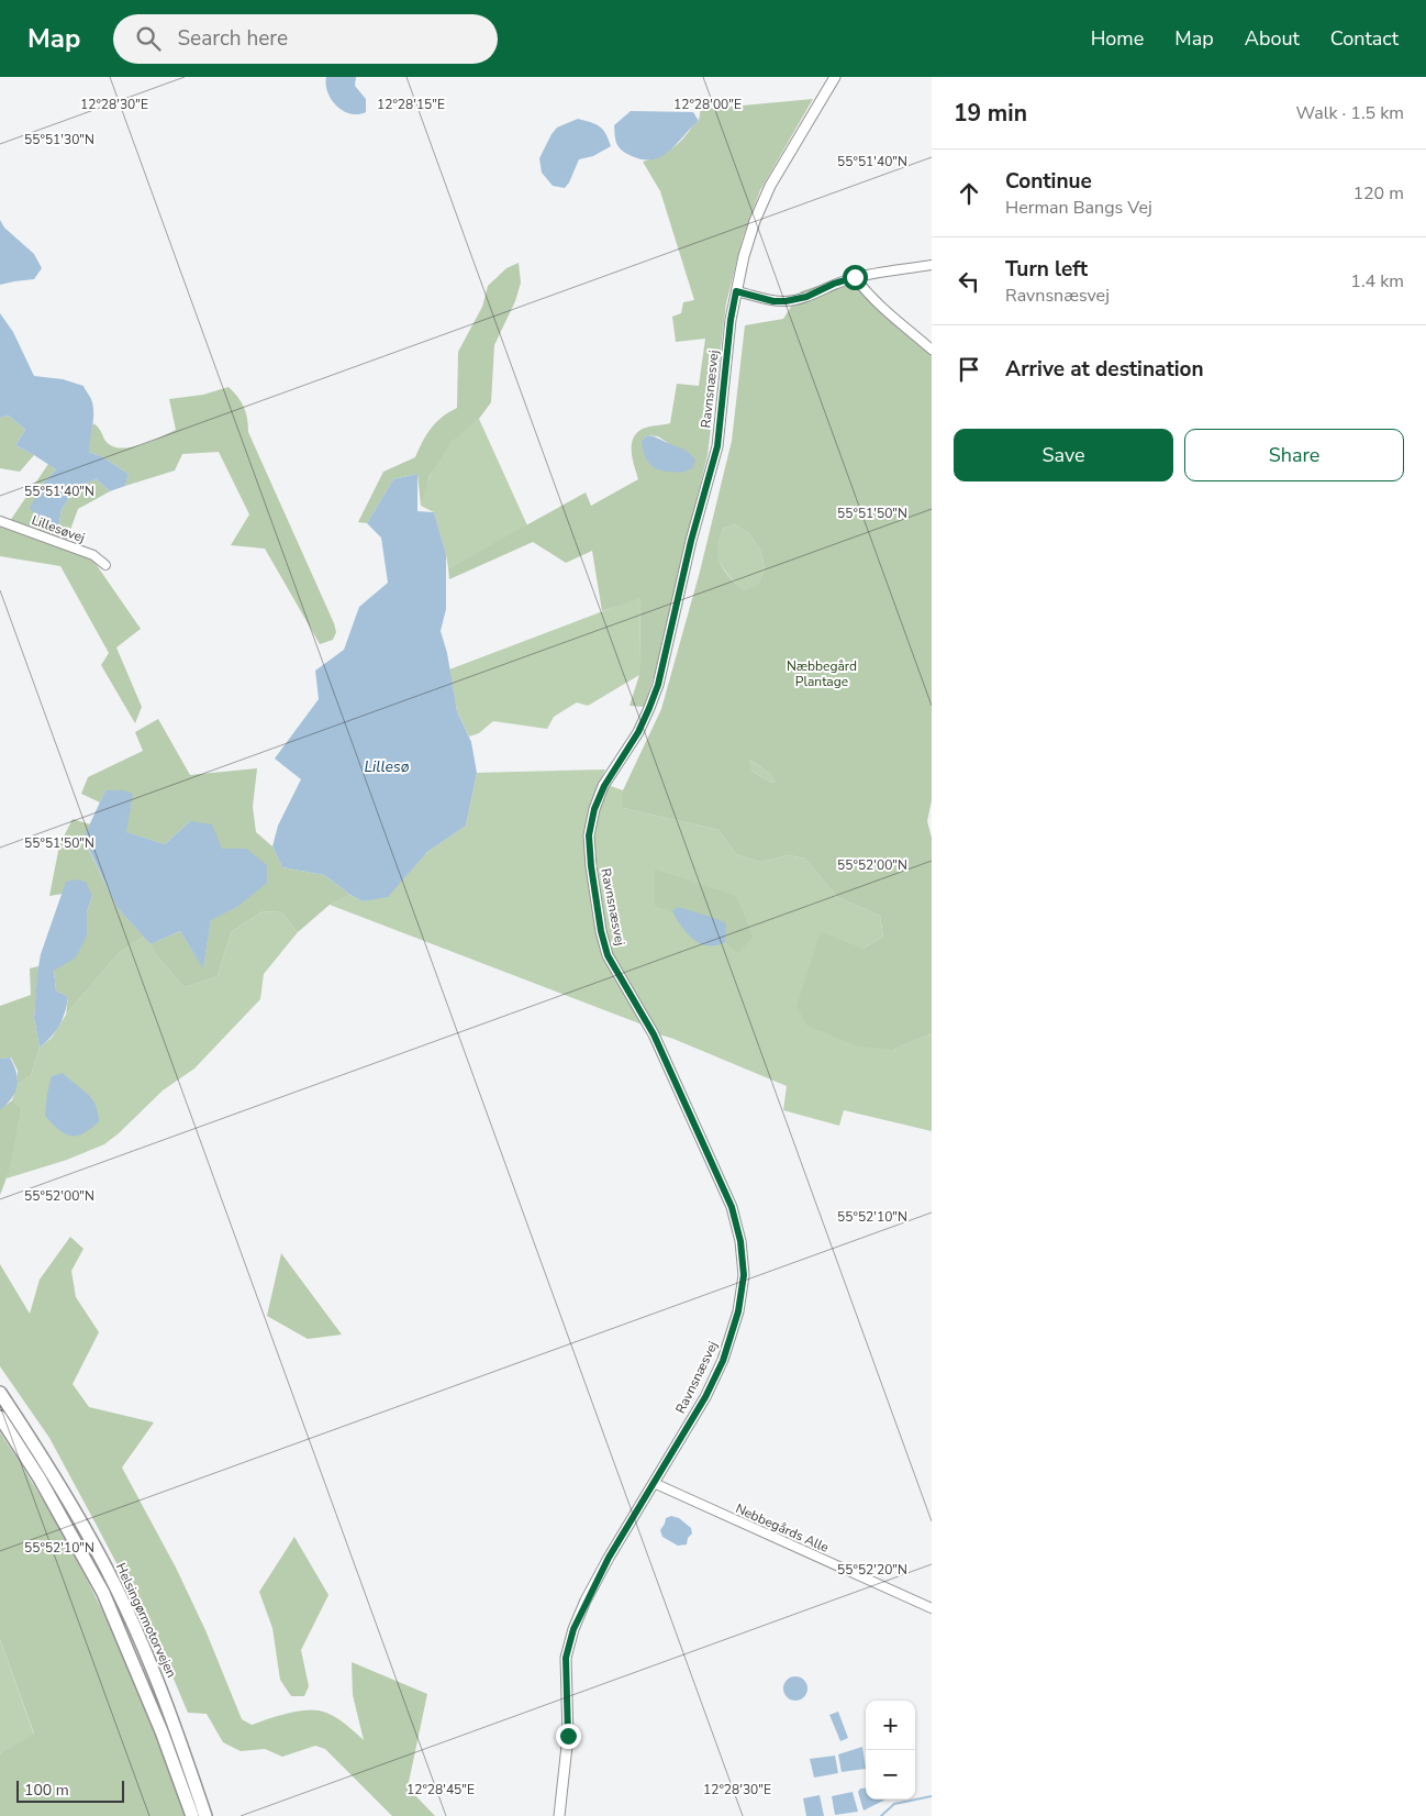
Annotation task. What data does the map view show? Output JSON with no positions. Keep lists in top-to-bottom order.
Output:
{
  "streets": {
    "highway": ["Helsingørmotorvejen"],
    "main road": ["Ravnsnæsvej"],
    "street": ["Lillesøvej", "Nebbegårds Alle"]
  },
  "crossings": [
    ["Ravnsnæsvej", "Nebbegårds Alle"]
  ],
  "water": ["Lillesø"],
  "parks": ["Næbbegård Plantage"],
  "scale_bar": "100 m",
  "page": {
    "header": "Map",
    "search": "Search here",
    "nav": [
      "Home",
      "Map",
      "About",
      "Contact"
    ],
    "heading": ["19 min", "Walk · 1.5 km"],
    "list": [
      ["Continue", "Herman Bangs Vej", "120 m"],
      ["Turn left", "Ravnsnæsvej", "1.4 km"],
      "Arrive at destination"
    ],
    "buttons": ["Save", "Share"],
    "map_buttons": ["+", "−"],
    "scale": "100 m"
  },
  "coordinates": [
    "12°28'30\"E",
    "12°28'15\"E",
    "12°28'00\"E",
    "55°51'30\"N",
    "55°51'40\"N",
    "55°51'50\"N",
    "55°52'00\"N",
    "55°52'10\"N",
    "55°52'20\"N",
    "12°28'45\"E"
  ]
}
